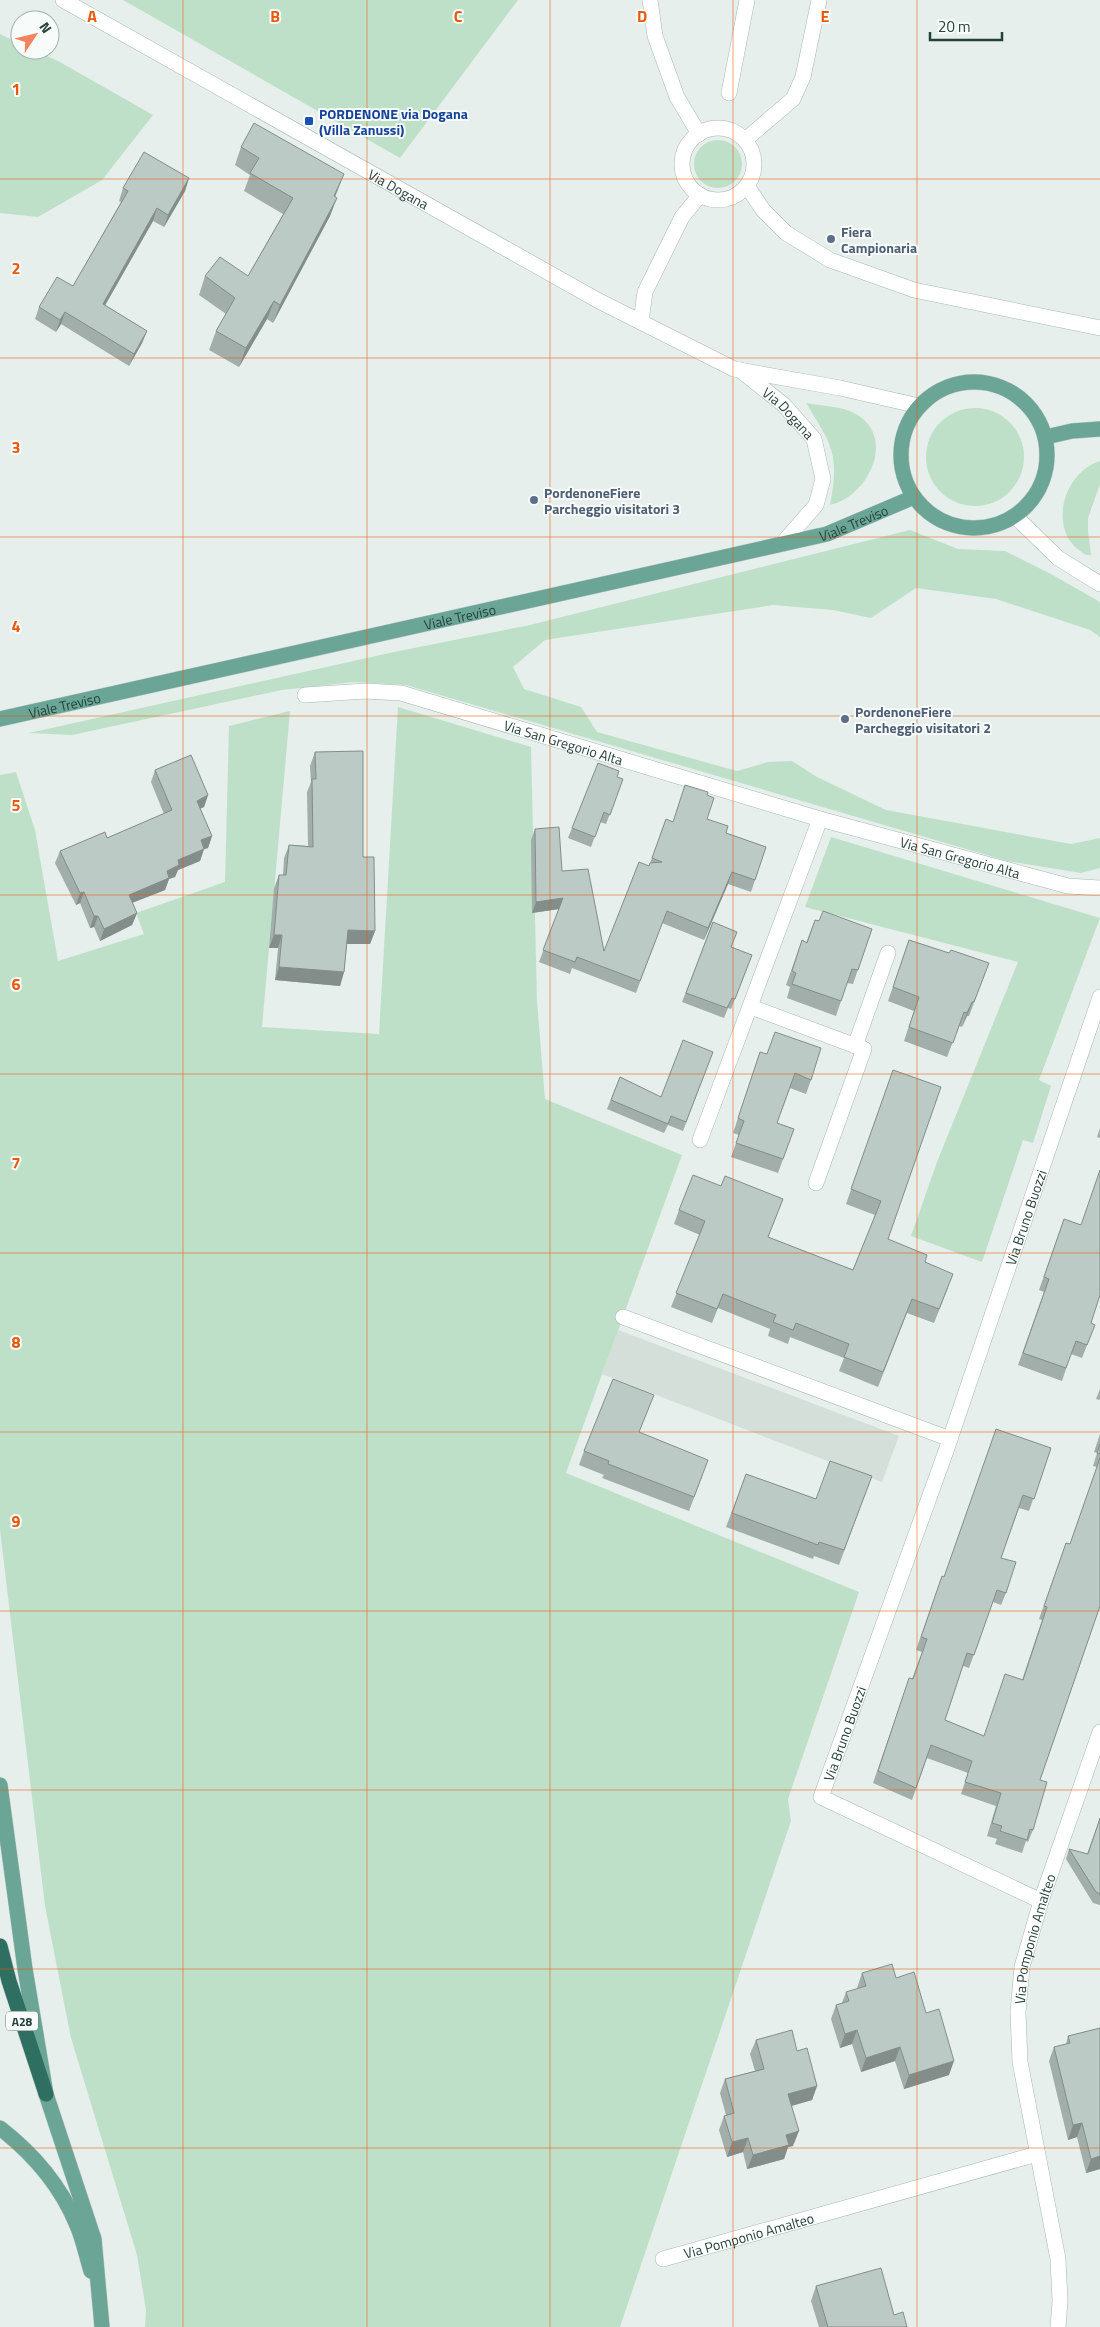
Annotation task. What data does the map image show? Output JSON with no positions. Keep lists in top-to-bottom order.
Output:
{
  "streets": {
    "highway": ["A28"],
    "main road": ["Viale Treviso"],
    "street": [
      "Via Dogana",
      "Via San Gregorio Alta",
      "Via Bruno Buozzi",
      "Via Pomponio Amalteo"
    ]
  },
  "crossings": [
    ["Via Dogana", "Viale Treviso"],
    ["Via Bruno Buozzi", "Via Pomponio Amalteo"]
  ],
  "places": {
    "transit": ["PORDENONE via Dogana (Villa Zanussi)"],
    "other": ["Fiera Campionaria", "PordenoneFiere Parcheggio visitatori 3", "PordenoneFiere Parcheggio visitatori 2"]
  },
  "scale_bar": "20 m",
  "north": "top right",
  "grid": {
    "columns": [
      "A",
      "B",
      "C",
      "D",
      "E"
    ],
    "rows": [
      "1",
      "2",
      "3",
      "4",
      "5",
      "6",
      "7",
      "8",
      "9"
    ]
  }
}
